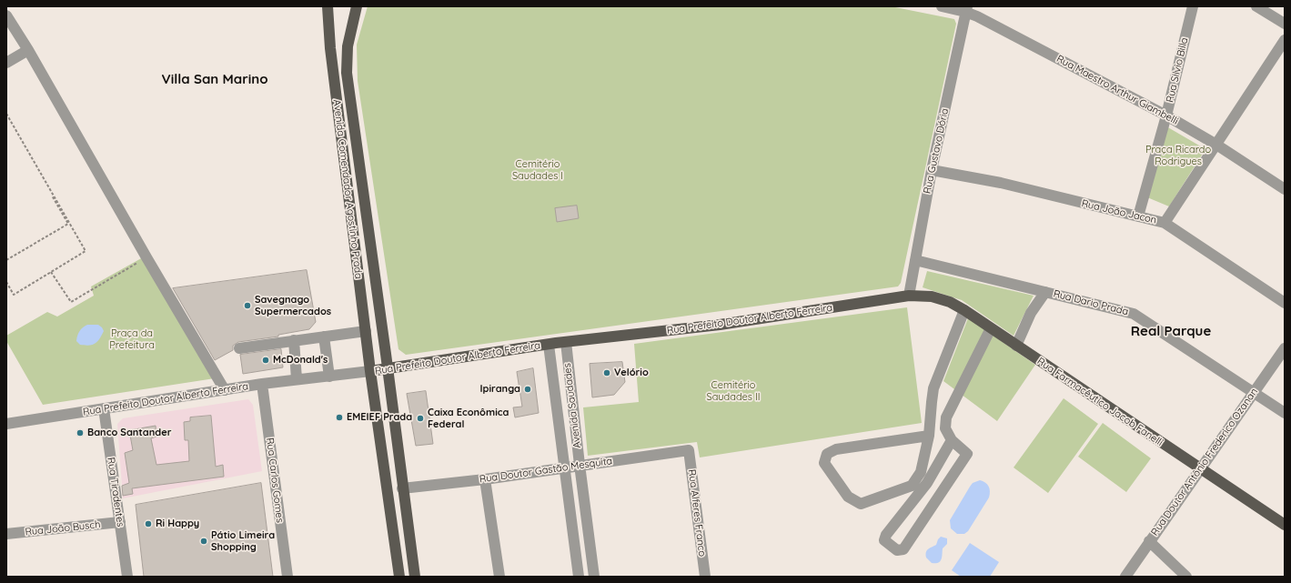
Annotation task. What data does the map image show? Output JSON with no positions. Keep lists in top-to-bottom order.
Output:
{
  "streets": {
    "main road": ["Avenida Comendador Agostinho Prada", "Rua Prefeito Doutor Alberto Ferreira", "Rua Farmacêutico Jacob Fanelli"],
    "street": [
      "Rua Silvio Billa",
      "Rua Maestro Arthur Giambelli",
      "Rua Gustavo Dória",
      "Rua João Jacon",
      "Rua Dario Prada",
      "Avenida Saudades",
      "Rua Doutor Antônio Frederico Ozanan",
      "Rua Doutor Gastão Mesquita",
      "Rua Carlos Gomes",
      "Rua Tiradentes",
      "Rua Alferes Franco",
      "Rua João Busch"
    ]
  },
  "crossings": [
    ["Rua Silvio Billa", "Rua Maestro Arthur Giambelli"],
    ["Rua Silvio Billa", "Rua João Jacon"],
    ["Rua Maestro Arthur Giambelli", "Rua Gustavo Dória"],
    ["Rua Gustavo Dória", "Rua João Jacon"],
    ["Rua Gustavo Dória", "Rua Dario Prada"],
    ["Rua Gustavo Dória", "Rua Prefeito Doutor Alberto Ferreira"],
    ["Rua Gustavo Dória", "Rua Farmacêutico Jacob Fanelli"],
    ["Avenida Comendador Agostinho Prada", "Rua Prefeito Doutor Alberto Ferreira"],
    ["Avenida Comendador Agostinho Prada", "Rua Doutor Gastão Mesquita"],
    ["Rua Dario Prada", "Rua Doutor Antônio Frederico Ozanan"],
    ["Rua Prefeito Doutor Alberto Ferreira", "Rua Farmacêutico Jacob Fanelli"],
    ["Rua Prefeito Doutor Alberto Ferreira", "Avenida Saudades"],
    ["Rua Prefeito Doutor Alberto Ferreira", "Rua Carlos Gomes"],
    ["Rua Prefeito Doutor Alberto Ferreira", "Rua Tiradentes"],
    ["Rua Farmacêutico Jacob Fanelli", "Rua Doutor Antônio Frederico Ozanan"],
    ["Avenida Saudades", "Rua Doutor Gastão Mesquita"],
    ["Rua Doutor Gastão Mesquita", "Rua Alferes Franco"],
    ["Rua Tiradentes", "Rua João Busch"]
  ],
  "districts": ["Villa San Marino", "Real Parque"],
  "parks": [
    "Praça Ricardo Rodrigues",
    "Cemitério Saudades I",
    "Praça da Prefeitura",
    "Cemitério Saudades II"
  ],
  "places": [
    "Savegnago Supermercados",
    "McDonald's",
    "Velório",
    "Ipiranga",
    "EMEIEF Prada",
    "Caixa Econômica Federal",
    "Banco Santander",
    "Ri Happy",
    "Pátio Limeira Shopping"
  ]
}
